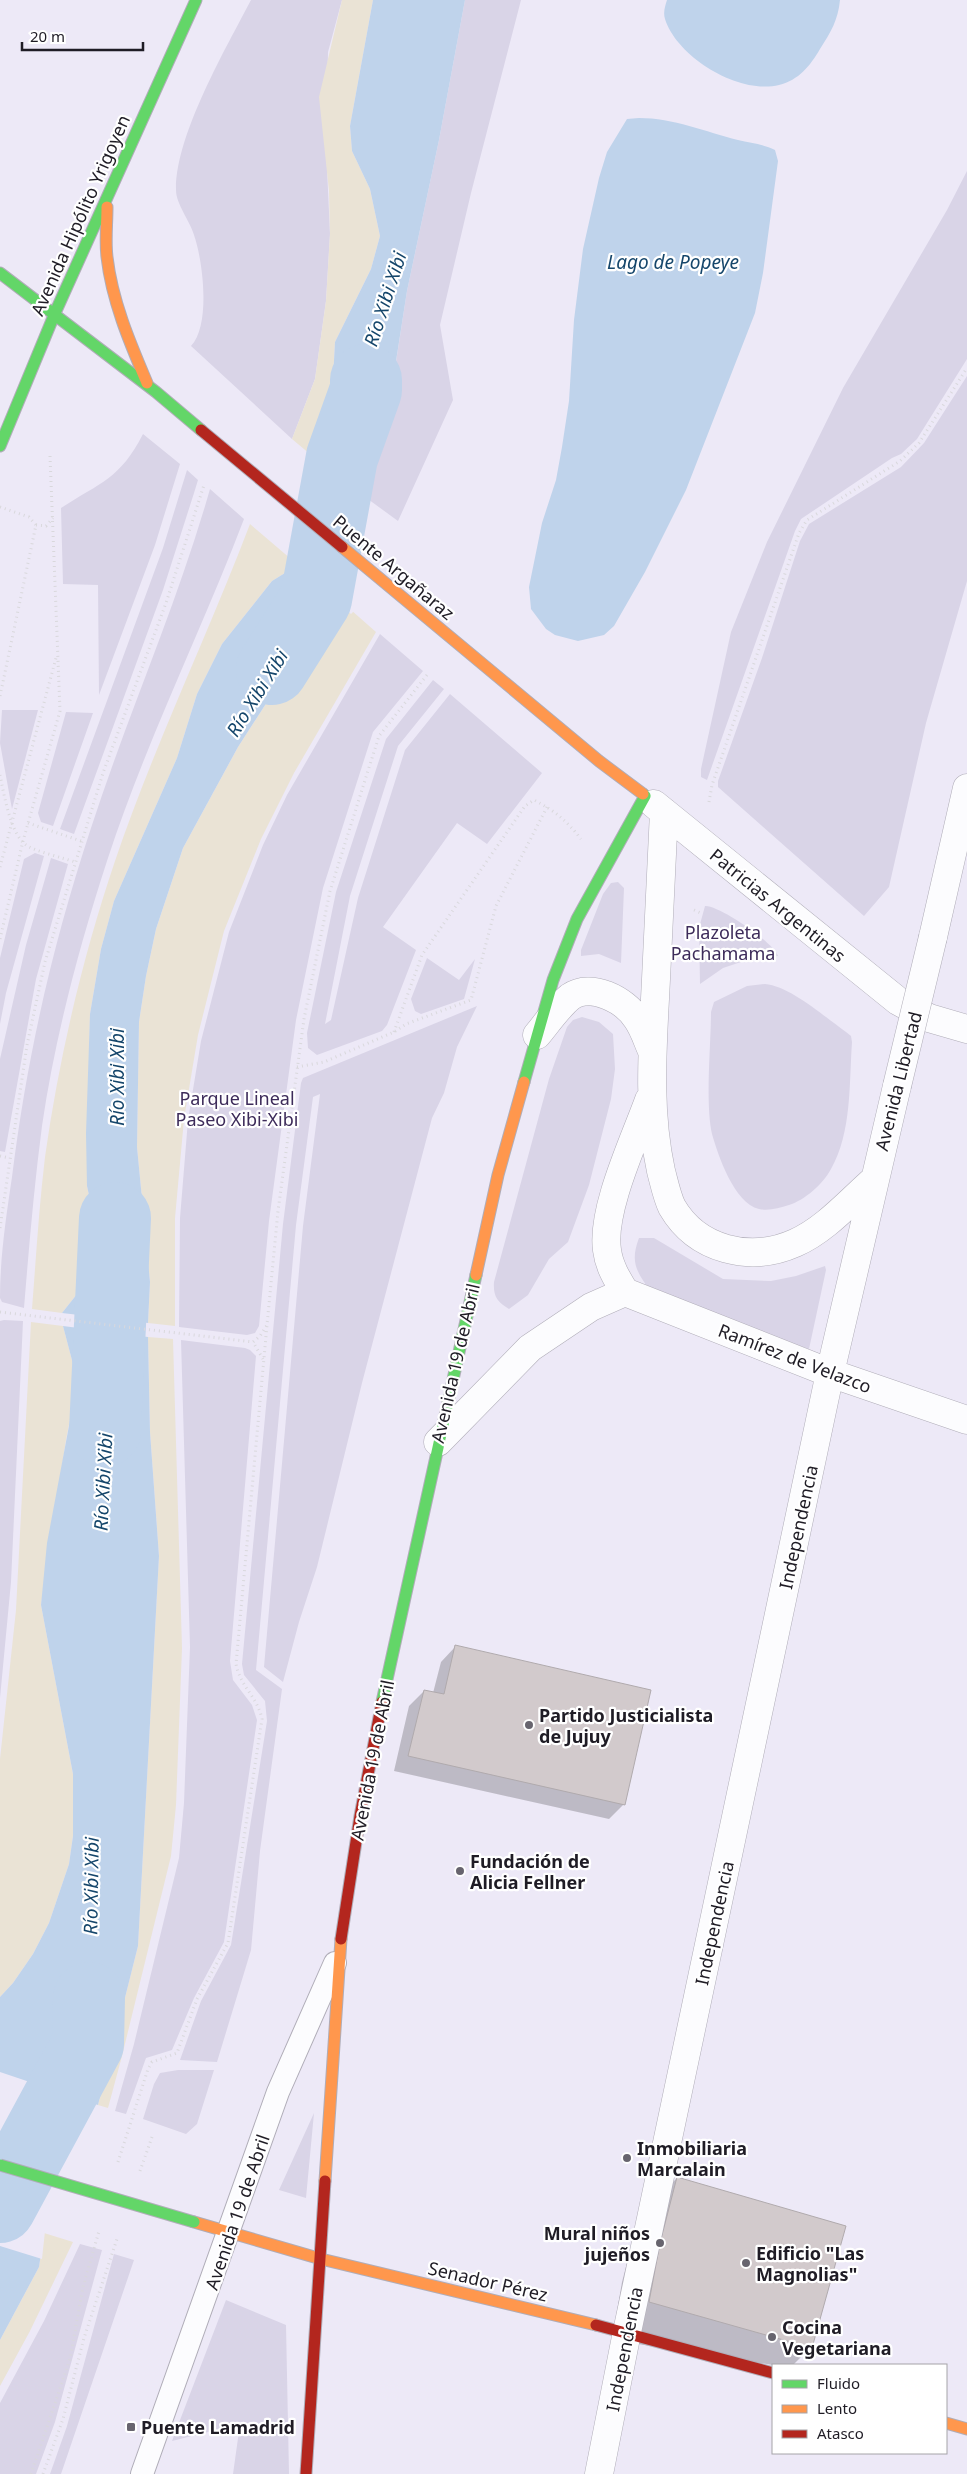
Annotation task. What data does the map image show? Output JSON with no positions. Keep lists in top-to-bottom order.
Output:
{
  "streets": {
    "main road": [
      "Avenida Hipólito Yrigoyen",
      "Puente Argañaraz",
      "Patricias Argentinas",
      "Avenida 19 de Abril",
      "Senador Pérez"
    ],
    "street": ["Avenida Libertad", "Ramírez de Velazco", "Independencia"]
  },
  "crossings": [
    ["Avenida Hipólito Yrigoyen", "Puente Argañaraz"],
    ["Puente Argañaraz", "Patricias Argentinas"],
    ["Patricias Argentinas", "Avenida 19 de Abril"],
    ["Avenida Libertad", "Ramírez de Velazco"],
    ["Avenida Libertad", "Independencia"],
    ["Ramírez de Velazco", "Independencia"],
    ["Avenida 19 de Abril", "Senador Pérez"],
    ["Independencia", "Senador Pérez"]
  ],
  "water": ["Lago de Popeye", "Río Xibi Xibi"],
  "parks": ["Plazoleta Pachamama", "Parque Lineal Paseo Xibi-Xibi"],
  "places": {
    "other": [
      "Partido Justicialista de Jujuy",
      "Fundación de Alicia Fellner",
      "Inmobiliaria Marcalain",
      "Mural niños jujeños",
      "Edificio \"Las Magnolias\"",
      "Cocina Vegetariana"
    ],
    "transit": ["Puente Lamadrid"]
  },
  "legend": ["Fluido", "Lento", "Atasco"],
  "scale_bar": "20 m"
}
